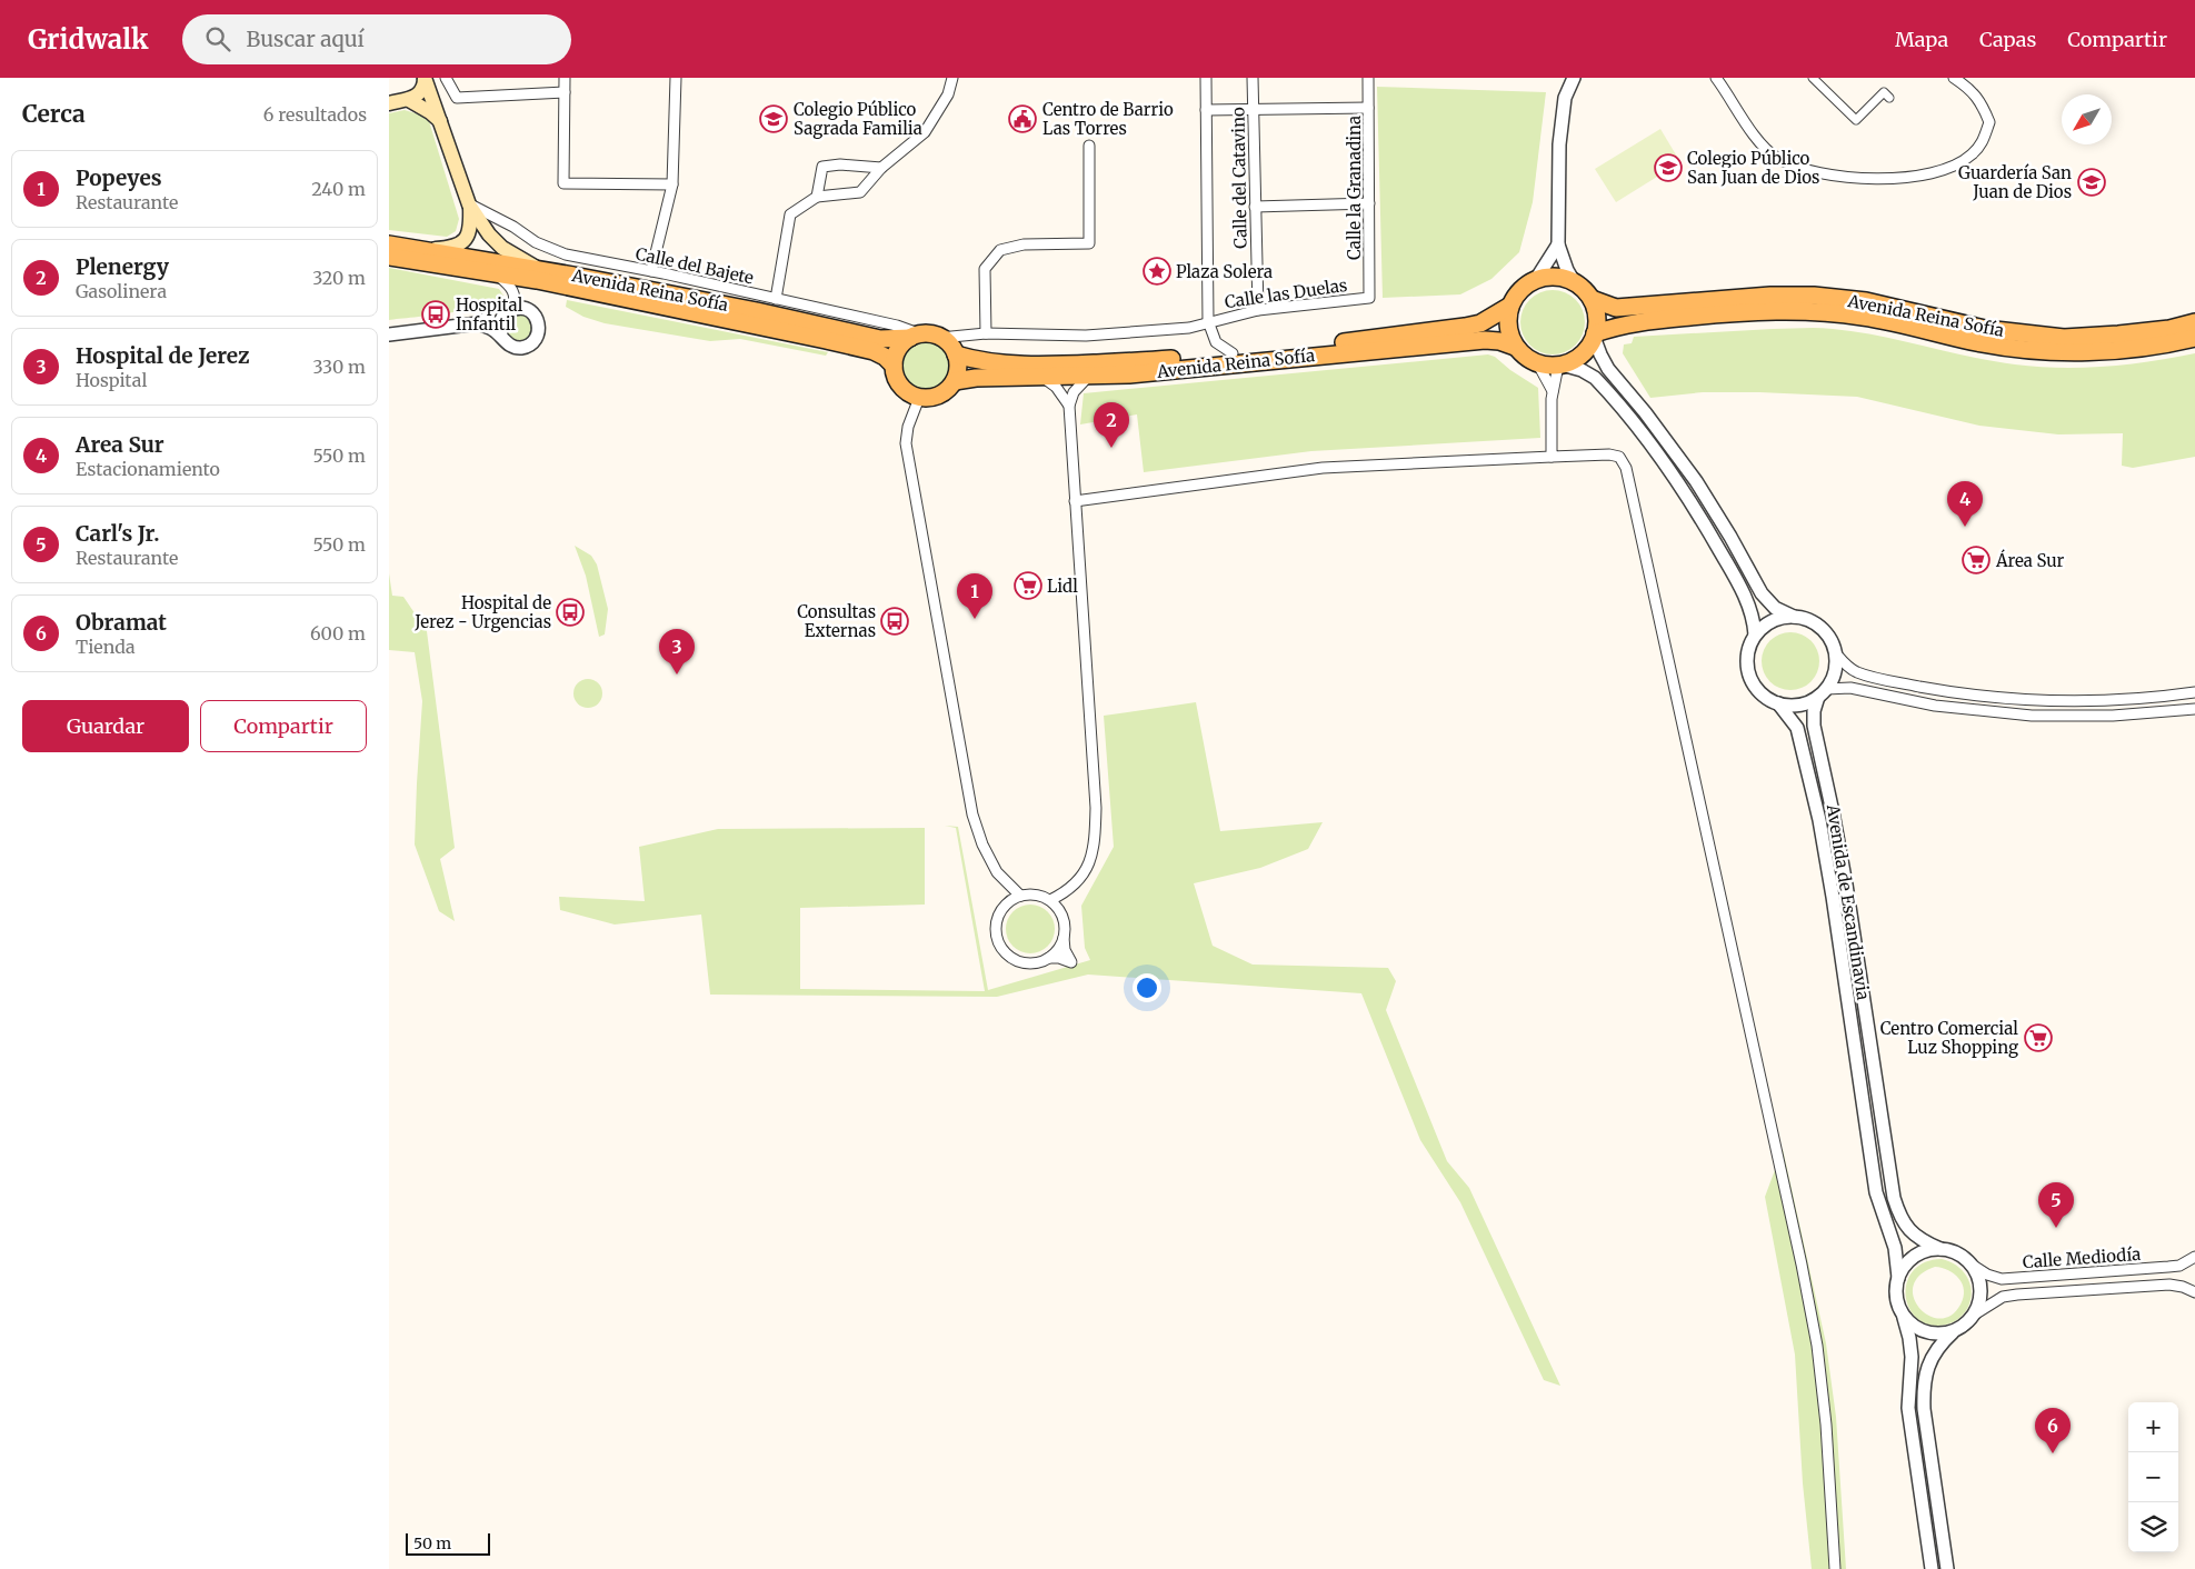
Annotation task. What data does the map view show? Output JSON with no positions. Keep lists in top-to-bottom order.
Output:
{
  "streets": {
    "main road": ["Avenida Reina Sofía"],
    "street": [
      "Calle del Catavino",
      "Calle la Granadina",
      "Calle del Bajete",
      "Calle las Duelas",
      "Avenida de Escandinavia",
      "Calle Mediodía"
    ]
  },
  "crossings": [
    ["Calle del Catavino", "Calle las Duelas"],
    ["Calle la Granadina", "Calle las Duelas"],
    ["Calle del Bajete", "Avenida Reina Sofía"],
    ["Avenida de Escandinavia", "Calle Mediodía"]
  ],
  "places": {
    "school or university": ["Colegio Público Sagrada Familia", "Colegio Público San Juan de Dios", "Guardería San Juan de Dios"],
    "public building": ["Centro de Barrio Las Torres"],
    "place": ["Plaza Solera"],
    "bus stop": ["Hospital Infantil", "Hospital de Jerez - Urgencias", "Consultas Externas"],
    "supermarket": ["Área Sur", "Lidl", "Centro Comercial Luz Shopping"]
  },
  "scale_bar": "50 m",
  "north": "bottom left",
  "page": {
    "header": "Gridwalk",
    "search": "Buscar aquí",
    "nav": ["Mapa", "Capas", "Compartir"],
    "heading": ["Cerca", "6 resultados"],
    "list": [
      {
        "mark": "1",
        "name": "Popeyes",
        "note": "Restaurante",
        "value": "240 m"
      },
      {
        "mark": "2",
        "name": "Plenergy",
        "note": "Gasolinera",
        "value": "320 m"
      },
      {
        "mark": "3",
        "name": "Hospital de Jerez",
        "note": "Hospital",
        "value": "330 m"
      },
      {
        "mark": "4",
        "name": "Area Sur",
        "note": "Estacionamiento",
        "value": "550 m"
      },
      {
        "mark": "5",
        "name": "Carl's Jr.",
        "note": "Restaurante",
        "value": "550 m"
      },
      {
        "mark": "6",
        "name": "Obramat",
        "note": "Tienda",
        "value": "600 m"
      }
    ],
    "pins": [
      "2",
      "4",
      "1",
      "3",
      "5",
      "6"
    ],
    "buttons": ["Guardar", "Compartir"],
    "map_buttons": ["+", "−"],
    "scale": "50 m"
  }
}
